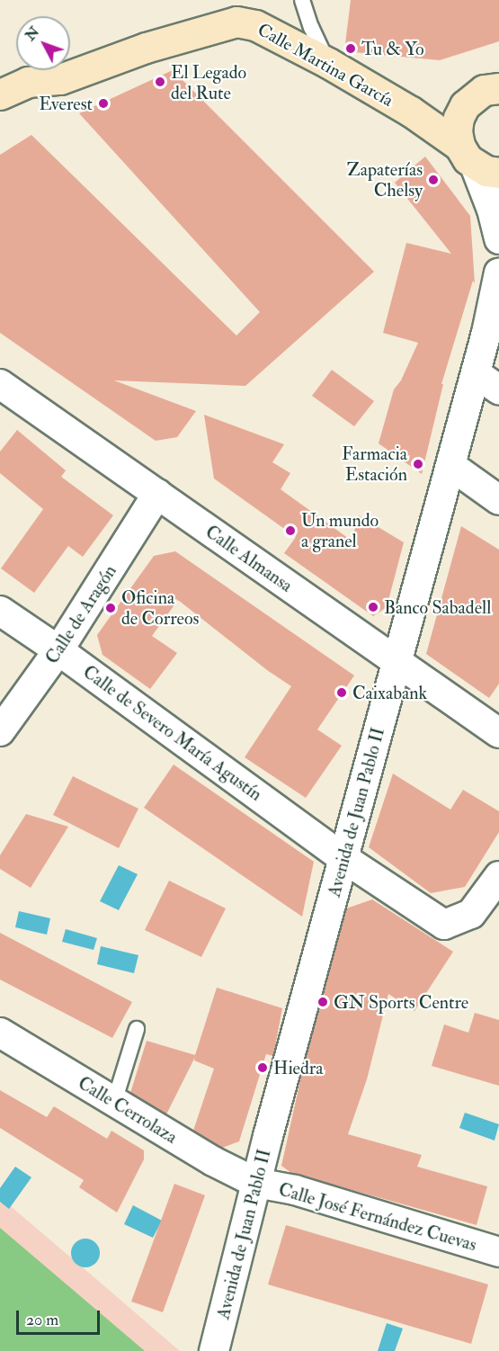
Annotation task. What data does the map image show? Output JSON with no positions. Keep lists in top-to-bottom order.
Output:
{
  "streets": {
    "street": [
      "Calle Martina García",
      "Calle Almansa",
      "Calle de Aragón",
      "Calle de Severo María Agustín",
      "Avenida de Juan Pablo II",
      "Calle Cerrolaza",
      "Calle José Fernández Cuevas"
    ]
  },
  "crossings": [
    ["Calle Almansa", "Calle de Aragón"],
    ["Calle Almansa", "Avenida de Juan Pablo II"],
    ["Calle de Aragón", "Calle de Severo María Agustín"],
    ["Calle de Severo María Agustín", "Avenida de Juan Pablo II"],
    ["Avenida de Juan Pablo II", "Calle Cerrolaza"],
    ["Avenida de Juan Pablo II", "Calle José Fernández Cuevas"],
    ["Calle Cerrolaza", "Calle José Fernández Cuevas"]
  ],
  "places": [
    "Tu & Yo",
    "El Legado del Rute",
    "Everest",
    "Zapaterías Chelsy",
    "Farmacia Estación",
    "Un mundo a granel",
    "Banco Sabadell",
    "Oficina de Correos",
    "Caixabank",
    "GN Sports Centre",
    "Hiedra"
  ],
  "scale_bar": "20 m",
  "north": "top left"
}
